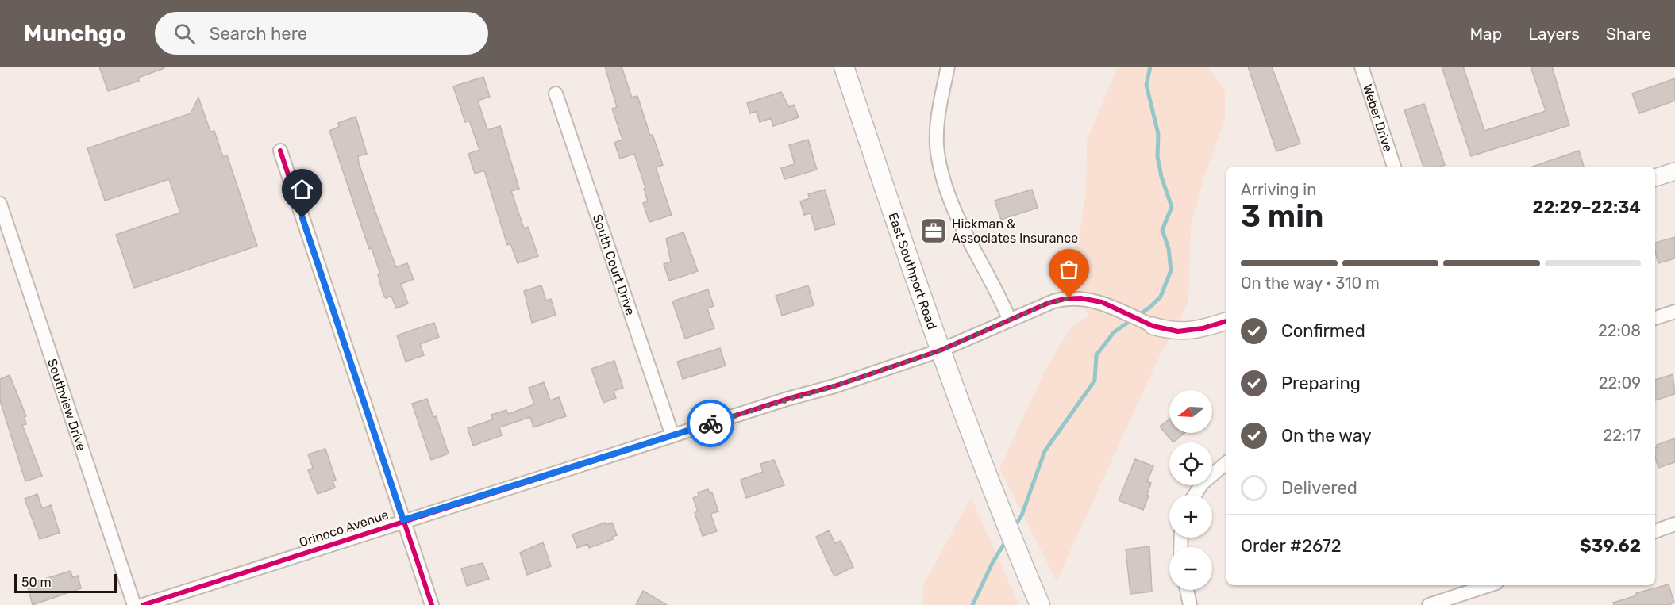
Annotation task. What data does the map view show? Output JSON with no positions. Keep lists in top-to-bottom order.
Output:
{
  "streets": {
    "main road": ["East Southport Road"],
    "street": [
      "Weber Drive",
      "South Court Drive",
      "Southview Drive",
      "Orinoco Avenue"
    ]
  },
  "crossings": [
    ["South Court Drive", "Orinoco Avenue"],
    ["East Southport Road", "Orinoco Avenue"]
  ],
  "places": {
    "office": ["Hickman & Associates Insurance"]
  },
  "scale_bar": "50 m",
  "north": "left",
  "page": {
    "header": "Munchgo",
    "search": "Search here",
    "nav": ["Map", "Layers", "Share"],
    "heading": ["3 min", "Arriving in", "22:29–22:34"],
    "panel": ["Order #2672", "$39.62"],
    "bar": "On the way · 310 m",
    "list": [
      ["Confirmed", "22:08"],
      ["Preparing", "22:09"],
      ["On the way", "22:17"],
      "Delivered"
    ],
    "map_buttons": ["+", "−"],
    "scale": "50 m"
  }
}
